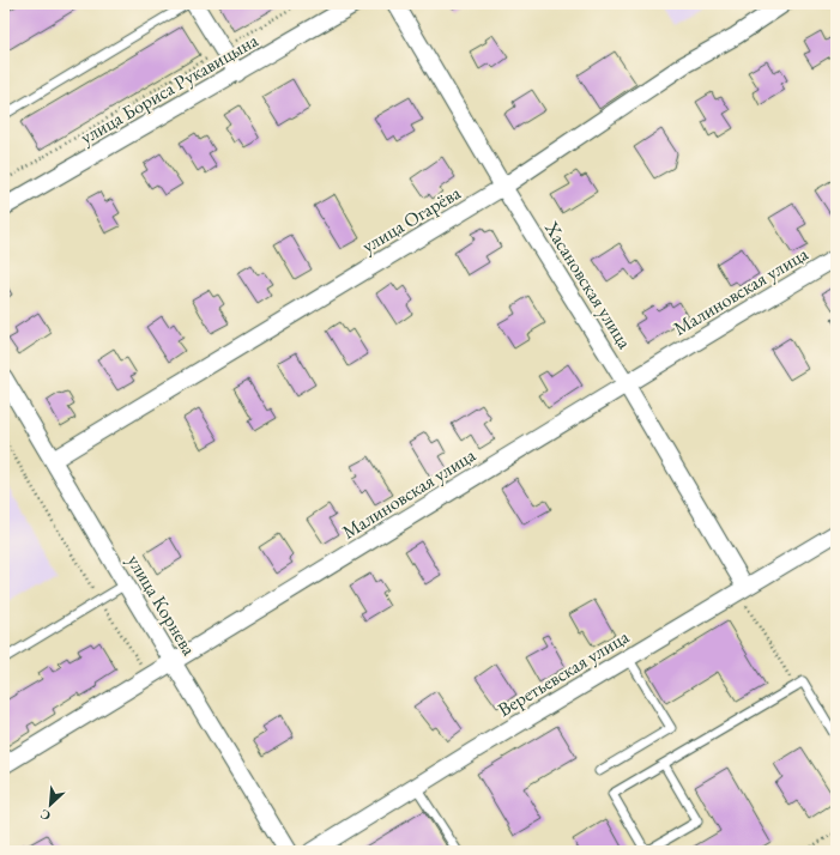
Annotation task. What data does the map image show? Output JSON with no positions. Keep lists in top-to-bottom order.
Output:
{
  "streets": {
    "street": [
      "улица Бориса Рукавицына",
      "улица Огарёва",
      "Хасановская улица",
      "Малиновская улица",
      "улица Корнева",
      "Веретьевская улица"
    ]
  },
  "crossings": [
    ["улица Огарёва", "Хасановская улица"],
    ["улица Огарёва", "улица Корнева"],
    ["Хасановская улица", "Малиновская улица"],
    ["Хасановская улица", "Веретьевская улица"],
    ["Малиновская улица", "улица Корнева"]
  ],
  "north": "bottom left"
}
